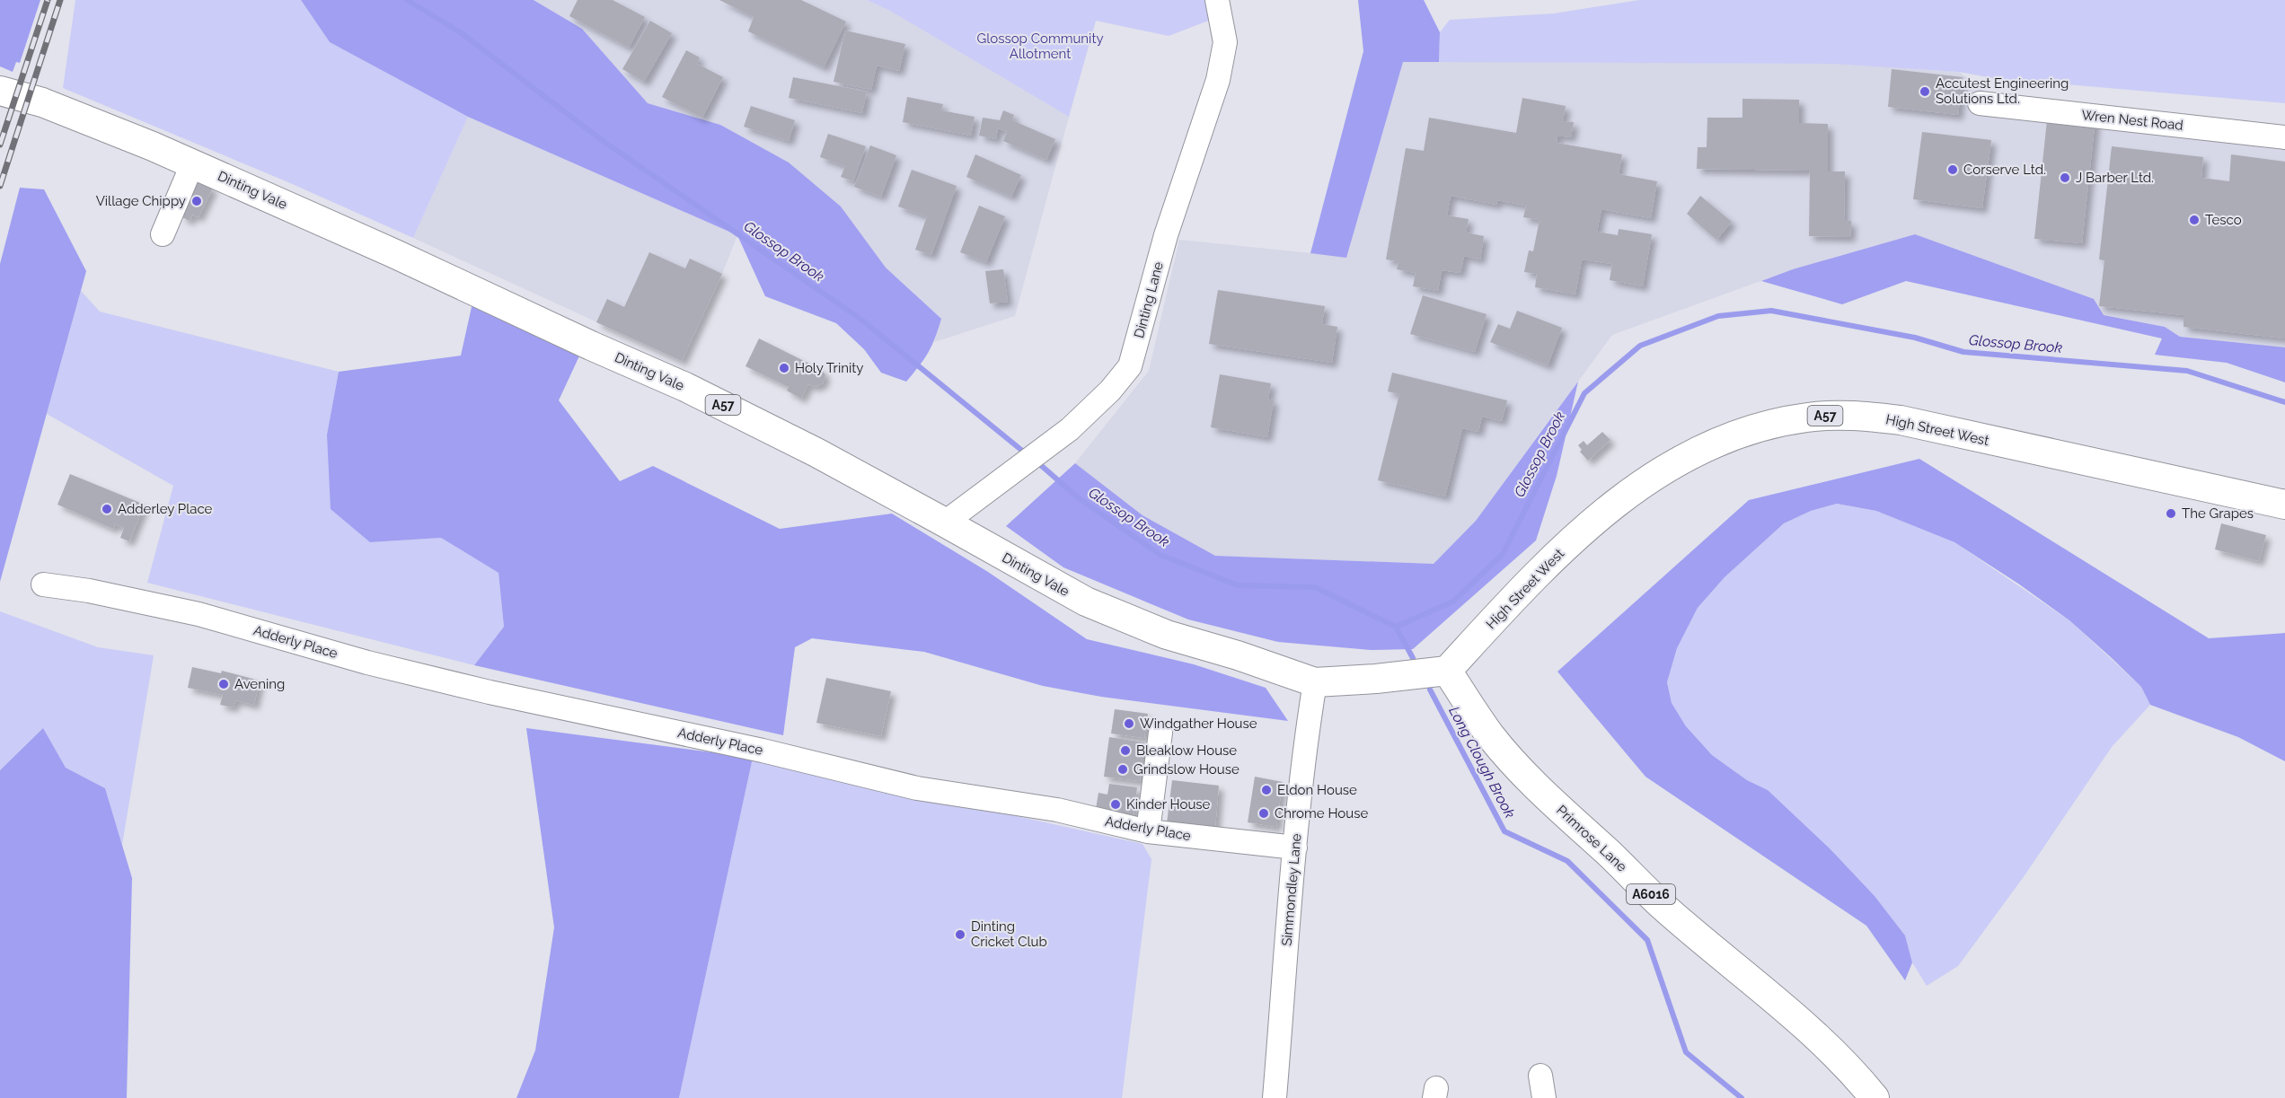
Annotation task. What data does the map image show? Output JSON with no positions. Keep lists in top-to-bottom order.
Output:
{
  "streets": {
    "main road": [
      "Dinting Vale",
      "A57",
      "High Street West",
      "Primrose Lane",
      "A6016"
    ],
    "street": [
      "Wren Nest Road",
      "Dinting Lane",
      "Adderly Place",
      "Simmondley Lane"
    ]
  },
  "crossings": [
    ["Dinting Vale", "Dinting Lane"],
    ["Dinting Vale", "High Street West"],
    ["Dinting Vale", "Primrose Lane"],
    ["Dinting Vale", "Simmondley Lane"],
    ["High Street West", "Primrose Lane"],
    ["Adderly Place", "Simmondley Lane"]
  ],
  "water": ["Glossop Brook", "Long Clough Brook"],
  "parks": ["Glossop Community Allotment"],
  "places": [
    "Accutest Engineering Solutions Ltd.",
    "Corserve Ltd.",
    "J Barber Ltd.",
    "Village Chippy",
    "Tesco",
    "Holy Trinity",
    "Adderley Place",
    "The Grapes",
    "Avening",
    "Windgather House",
    "Bleaklow House",
    "Grindslow House",
    "Eldon House",
    "Kinder House",
    "Chrome House",
    "Dinting Cricket Club"
  ]
}
